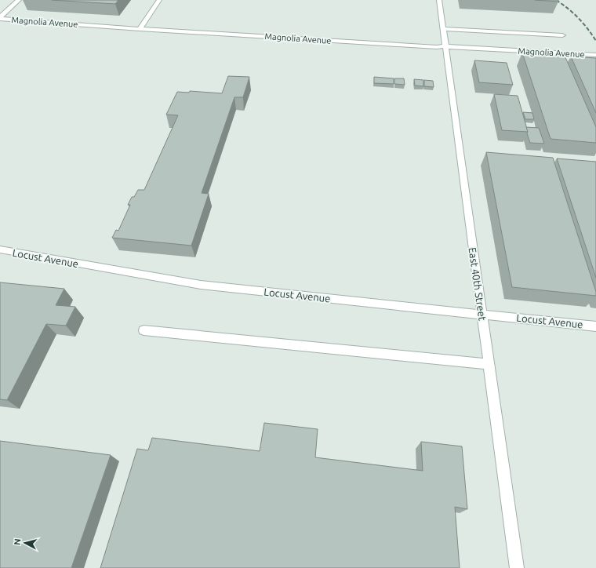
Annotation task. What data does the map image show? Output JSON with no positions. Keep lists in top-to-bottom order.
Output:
{
  "streets": {
    "street": ["Magnolia Avenue", "Locust Avenue", "East 40th Street"]
  },
  "crossings": [
    ["Magnolia Avenue", "East 40th Street"],
    ["Locust Avenue", "East 40th Street"]
  ],
  "north": "left"
}
